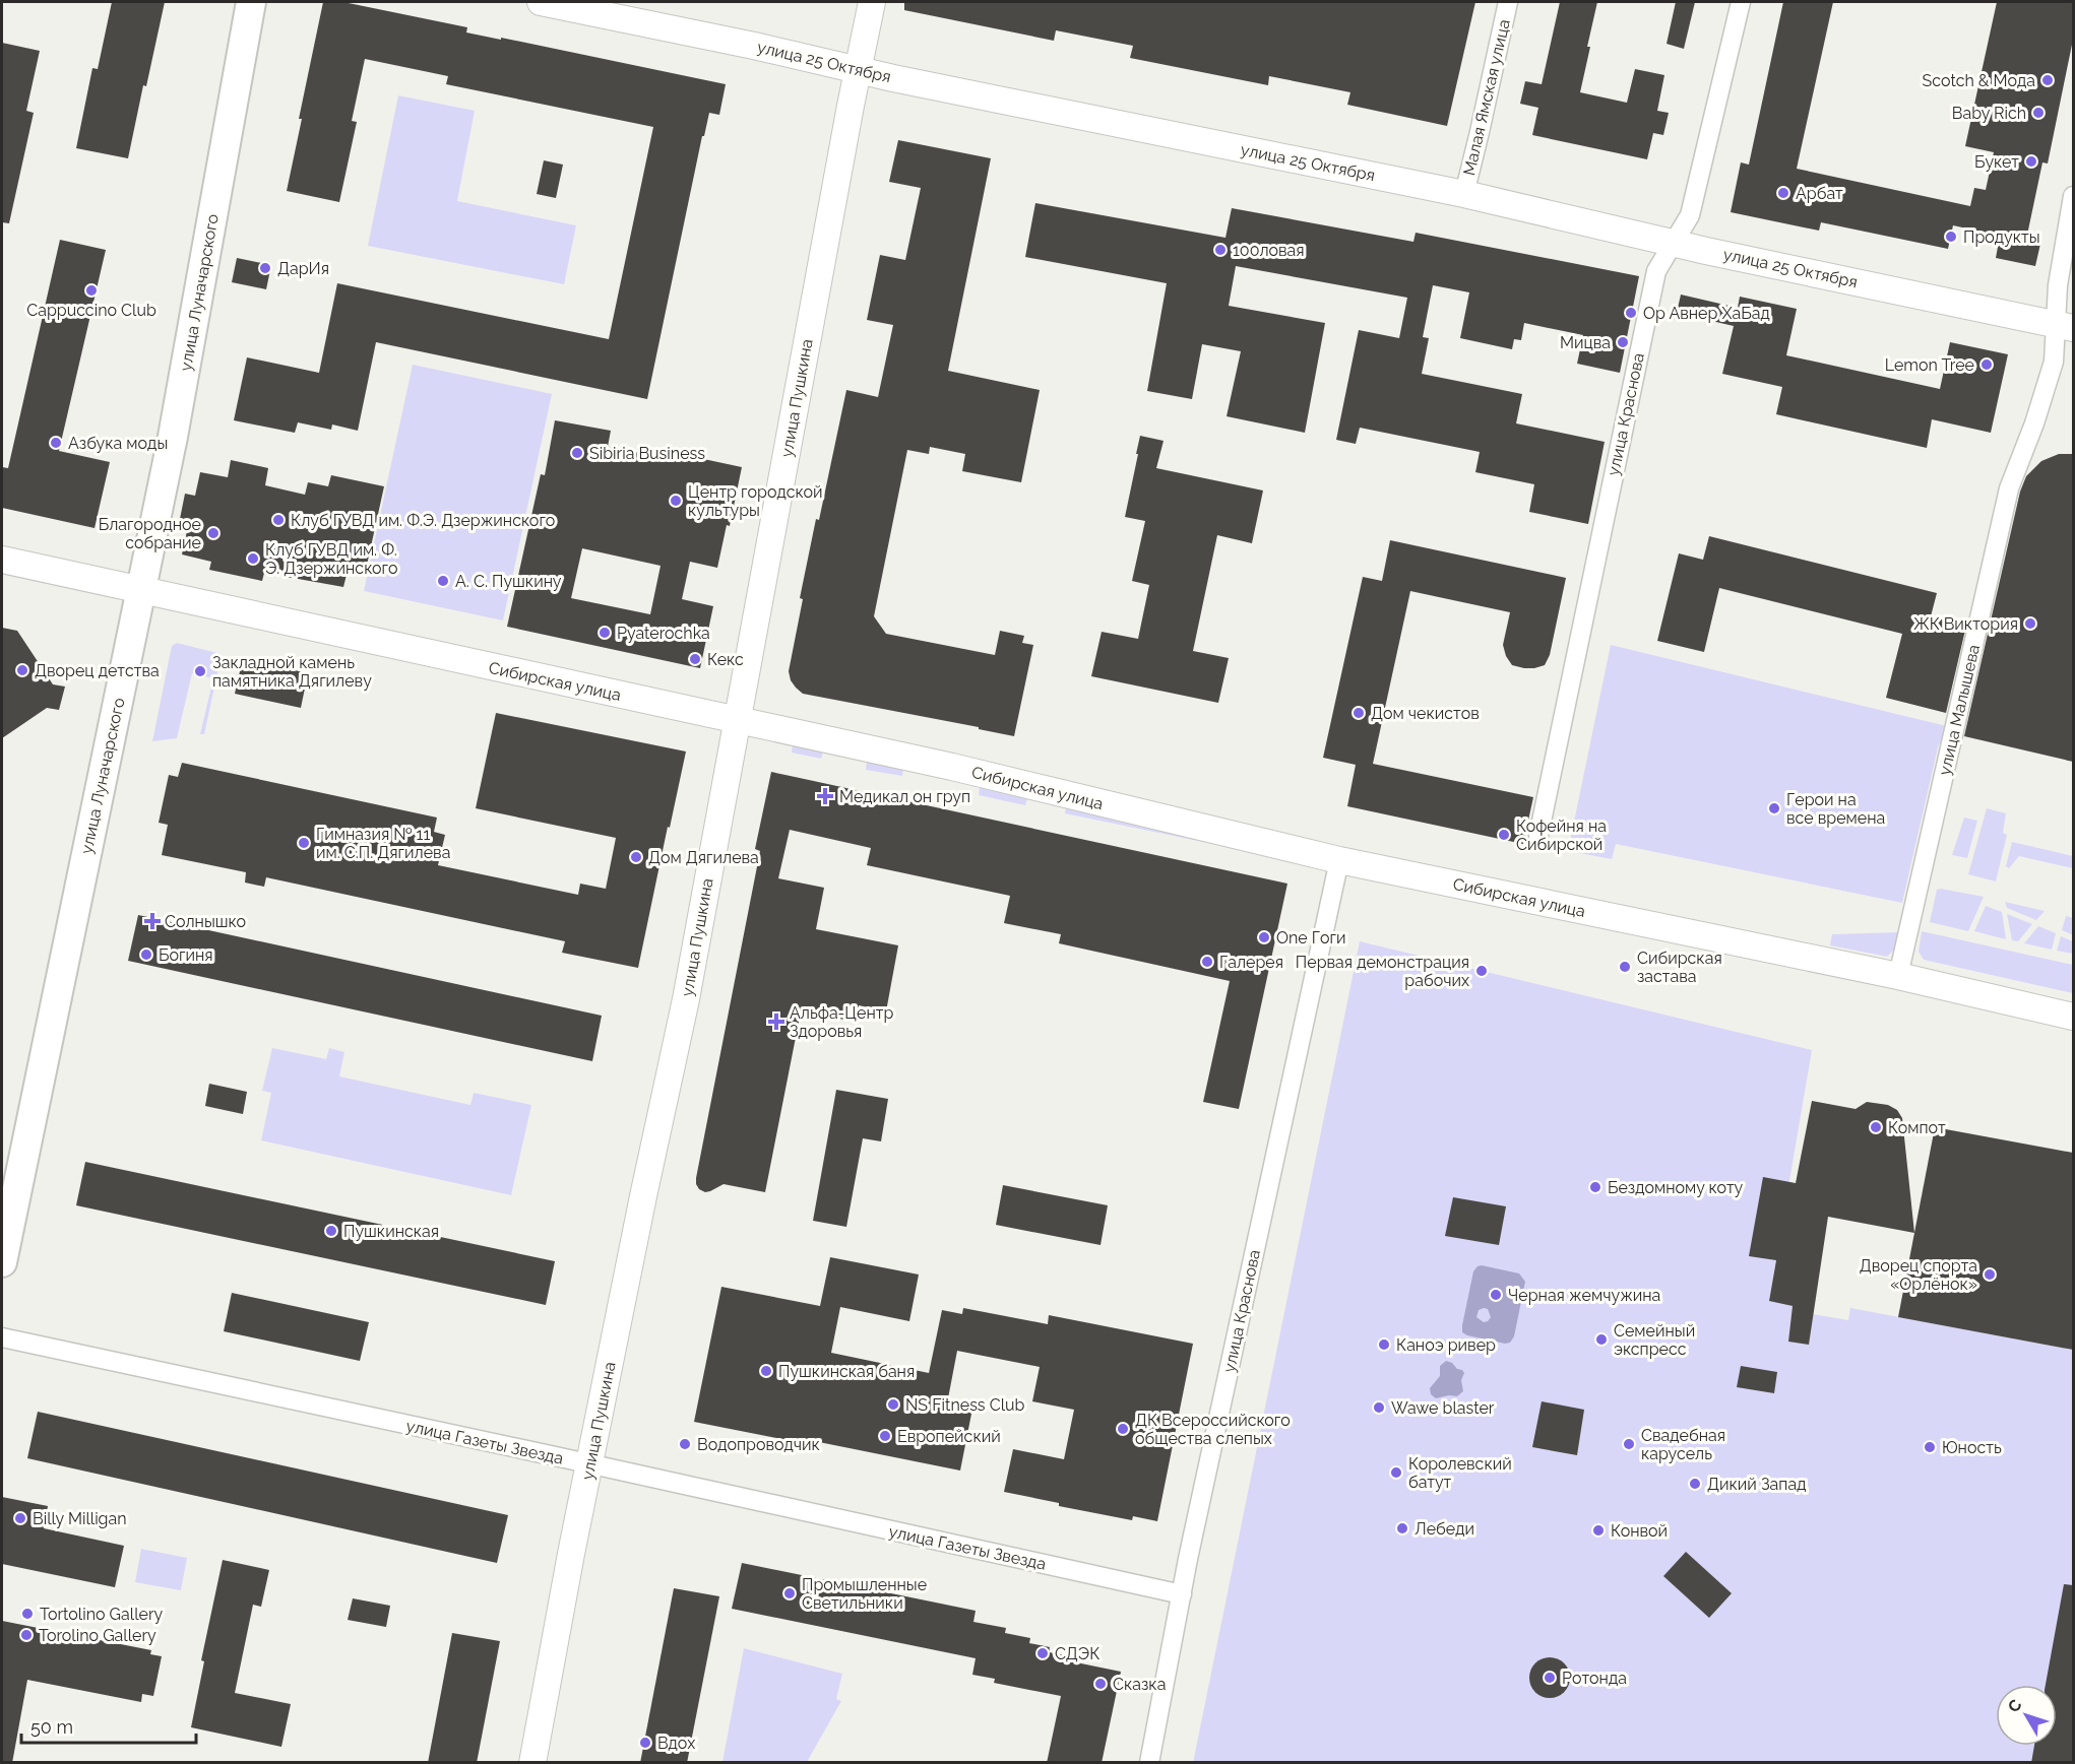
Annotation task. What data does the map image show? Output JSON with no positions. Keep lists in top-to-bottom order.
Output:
{
  "streets": {
    "main road": [
      "улица 25 Октября",
      "улица Луначарского",
      "улица Пушкина",
      "Сибирская улица"
    ],
    "street": [
      "Малая Ямская улица",
      "улица Краснова",
      "улица Малышева",
      "улица Газеты Звезда"
    ]
  },
  "crossings": [
    ["улица 25 Октября", "Малая Ямская улица"],
    ["улица 25 Октября", "улица Пушкина"],
    ["улица 25 Октября", "улица Краснова"],
    ["улица 25 Октября", "улица Малышева"],
    ["улица Луначарского", "Сибирская улица"],
    ["улица Пушкина", "Сибирская улица"],
    ["улица Пушкина", "улица Газеты Звезда"],
    ["улица Краснова", "Сибирская улица"],
    ["улица Краснова", "улица Газеты Звезда"],
    ["Сибирская улица", "улица Малышева"]
  ],
  "places": {
    "other": [
      "Scotch & Мода",
      "Baby Rich",
      "Букет",
      "Арбат",
      "Продукты",
      "100ловая",
      "ДарИя",
      "Cappuccino Club",
      "Ор Авнер ХаБад",
      "Мицва",
      "Lemon Tree",
      "Азбука моды",
      "Sibiria Business",
      "Центр городской культуры",
      "Клуб ГУВД им. Ф.Э. Дзержинского",
      "Благородное собрание",
      "Клуб ГУВД им. Ф. Э. Дзержинского",
      "А. С. Пушкину",
      "ЖК Виктория",
      "Pyaterochka",
      "Кекс",
      "Дворец детства",
      "Закладной камень памятника Дягилеву",
      "Дом чекистов",
      "Герои на все времена",
      "Кофейня на Сибирской",
      "Гимназия № 11 им. С.П. Дягилева",
      "Дом Дягилева",
      "One Гоги",
      "Богиня",
      "Галерея",
      "Сибирская застава",
      "Первая демонстрация рабочих",
      "Компот",
      "Бездомному коту",
      "Пушкинская",
      "Дворец спорта «Орлёнок»",
      "Черная жемчужина",
      "Семейный экспресс",
      "Каноэ ривер",
      "Пушкинская баня",
      "NS Fitness Club",
      "Wawe blaster",
      "ДК Всероссийского общества слепых",
      "Европейский",
      "Водопроводчик",
      "Свадебная карусель",
      "Юность",
      "Королевский батут",
      "Дикий Запад",
      "Billy Milligan",
      "Лебеди",
      "Конвой",
      "Промышленные Светильники",
      "Tortolino Gallery",
      "Torolino Gallery",
      "СДЭК",
      "Ротонда",
      "Сказка",
      "Вдох"
    ],
    "health": ["Медикал он груп", "Солнышко", "Альфа-Центр Здоровья"]
  },
  "scale_bar": "50 m",
  "north": "top left"
}
